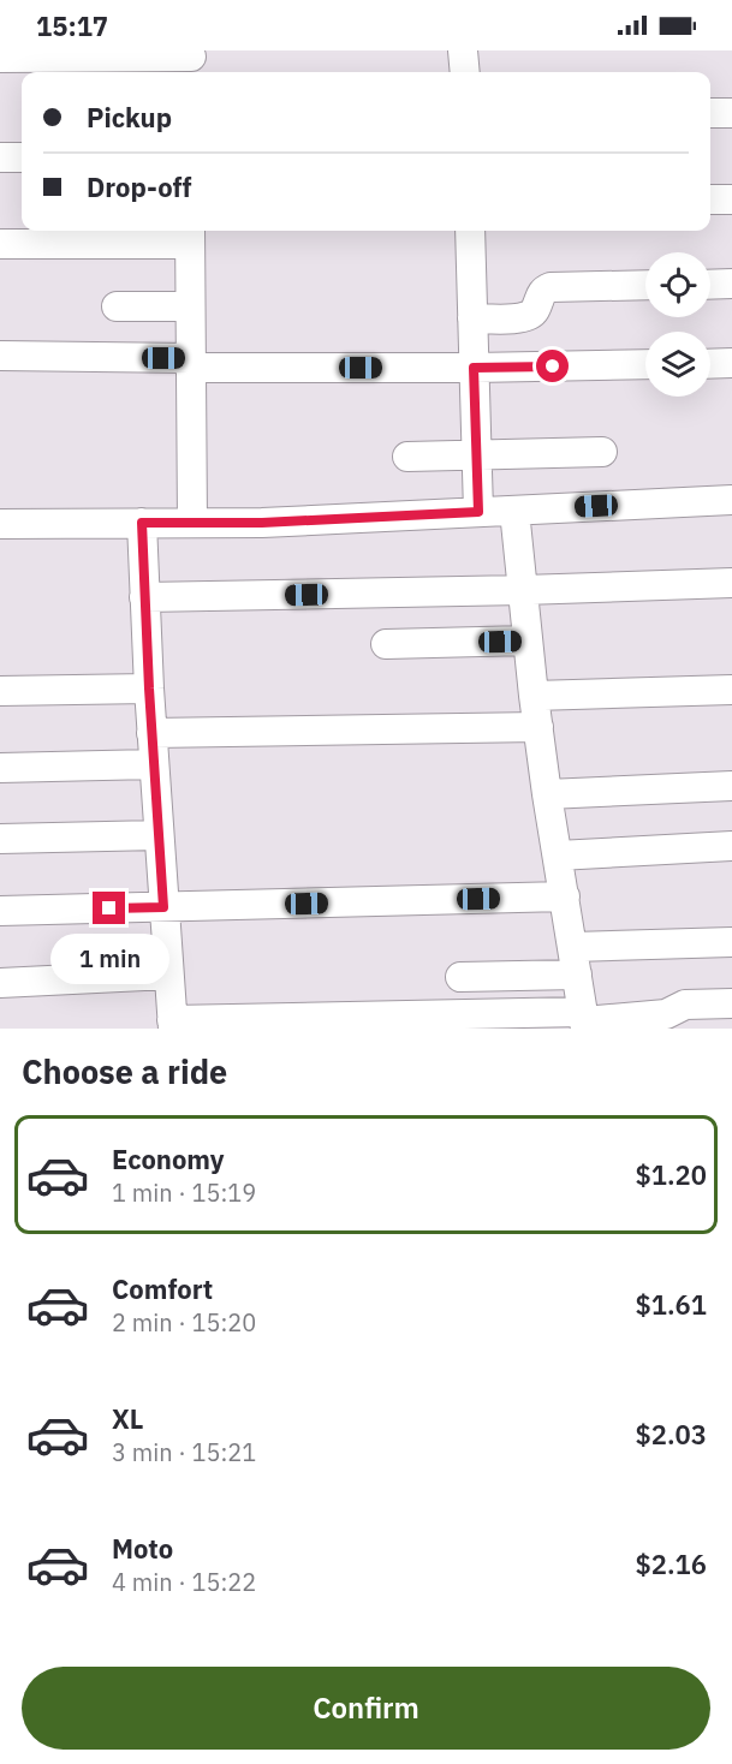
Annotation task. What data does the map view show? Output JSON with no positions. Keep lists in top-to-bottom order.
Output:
{
  "page": {
    "status": "15:17",
    "banner": ["Pickup", "Drop-off"],
    "bubble": "1 min",
    "heading": "Choose a ride",
    "list": [
      {
        "name": "Economy",
        "note": "1 min · 15:19",
        "value": "$1.20"
      },
      {
        "name": "Comfort",
        "note": "2 min · 15:20",
        "value": "$1.61"
      },
      {
        "name": "XL",
        "note": "3 min · 15:21",
        "value": "$2.03"
      },
      {
        "name": "Moto",
        "note": "4 min · 15:22",
        "value": "$2.16"
      }
    ],
    "buttons": "Confirm"
  }
}
